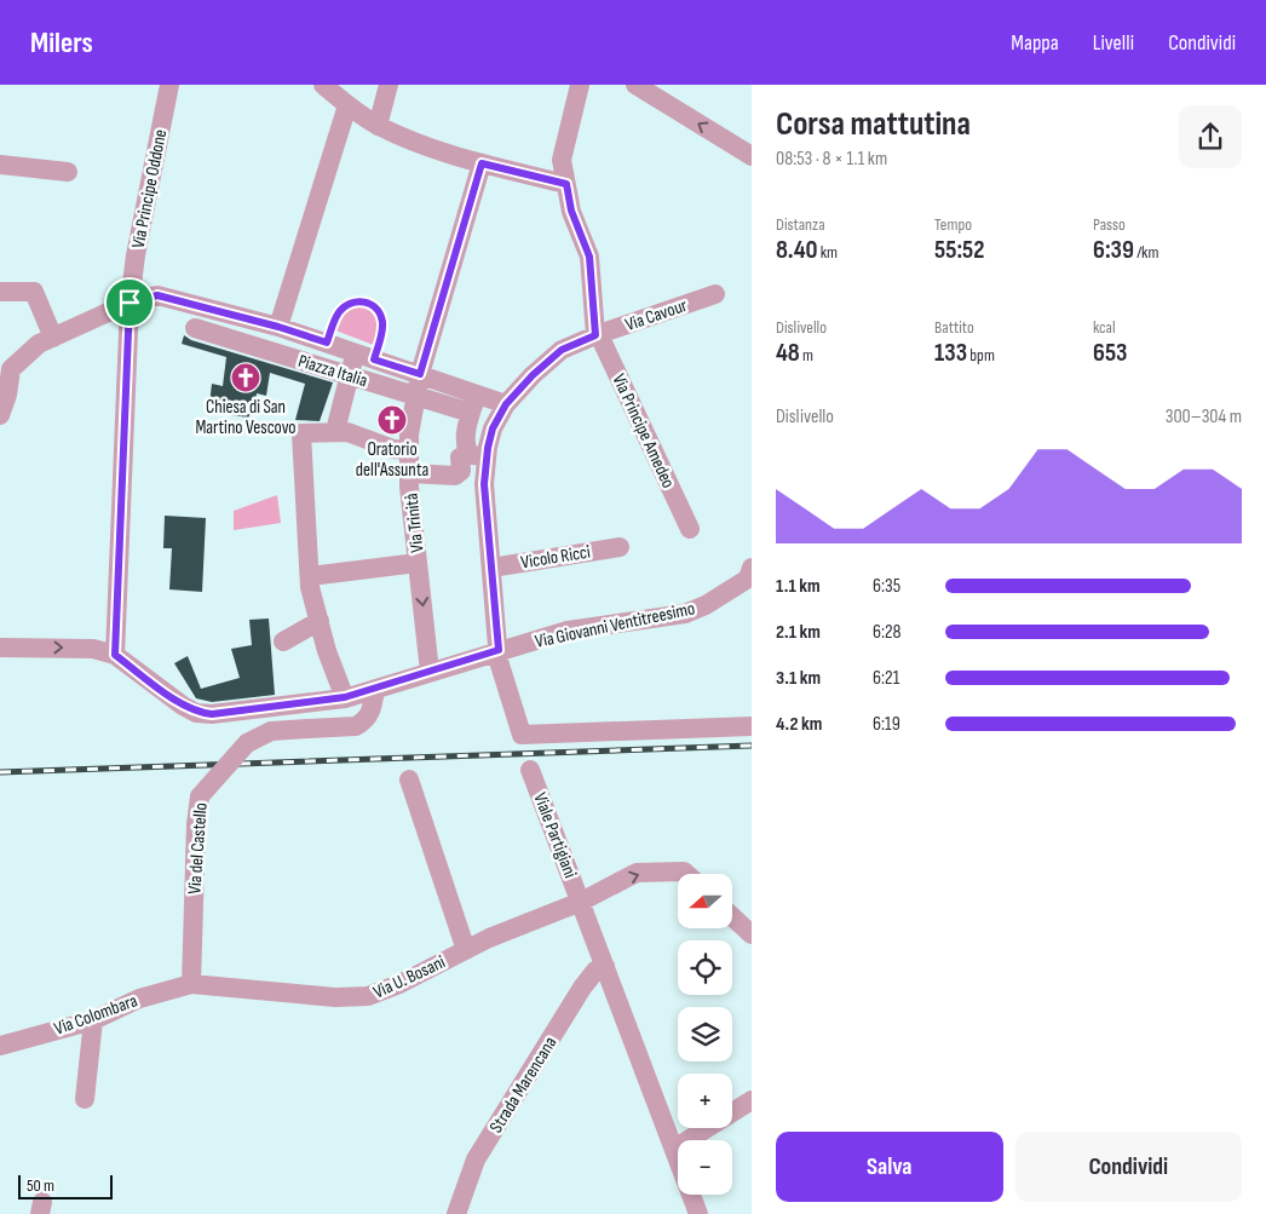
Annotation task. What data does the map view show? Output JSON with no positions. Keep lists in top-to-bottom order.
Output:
{
  "streets": {
    "street": [
      "Via Principe Oddone",
      "Via Cavour",
      "Piazza Italia",
      "Via Principe Amedeo",
      "Via Trinità",
      "Vicolo Ricci",
      "Via Giovanni Ventitreesimo",
      "Viale Partigiani",
      "Via del Castello",
      "Via U. Bosani",
      "Via Colombara",
      "Strada Marencana"
    ]
  },
  "crossings": [
    ["Via Principe Oddone", "Via Giovanni Ventitreesimo"],
    ["Via Cavour", "Via Principe Amedeo"],
    ["Piazza Italia", "Via Trinità"],
    ["Via Trinità", "Via Giovanni Ventitreesimo"],
    ["Via Giovanni Ventitreesimo", "Via del Castello"],
    ["Viale Partigiani", "Via U. Bosani"],
    ["Viale Partigiani", "Strada Marencana"],
    ["Via del Castello", "Via U. Bosani"],
    ["Via del Castello", "Via Colombara"],
    ["Via U. Bosani", "Via Colombara"]
  ],
  "places": {
    "church": ["Chiesa di San Martino Vescovo", "Oratorio dell'Assunta"]
  },
  "scale_bar": "50 m",
  "north": "left",
  "page": {
    "header": "Milers",
    "nav": ["Mappa", "Livelli", "Condividi"],
    "heading": ["Corsa mattutina", "08:53 · 8 × 1.1 km"],
    "stats": [
      ["Distanza", "8.40 km"],
      ["Tempo", "55:52"],
      ["Passo", "6:39 /km"],
      ["Dislivello", "48 m"],
      ["Battito", "133 bpm"],
      ["kcal", "653"]
    ],
    "chart": ["Dislivello", "300–304 m"],
    "list": [
      {
        "name": "1.1 km",
        "note": "6:35"
      },
      {
        "name": "2.1 km",
        "note": "6:28"
      },
      {
        "name": "3.1 km",
        "note": "6:21"
      },
      {
        "name": "4.2 km",
        "note": "6:19"
      }
    ],
    "map_buttons": ["+", "−"],
    "buttons": ["Salva", "Condividi"],
    "scale": "50 m"
  }
}
